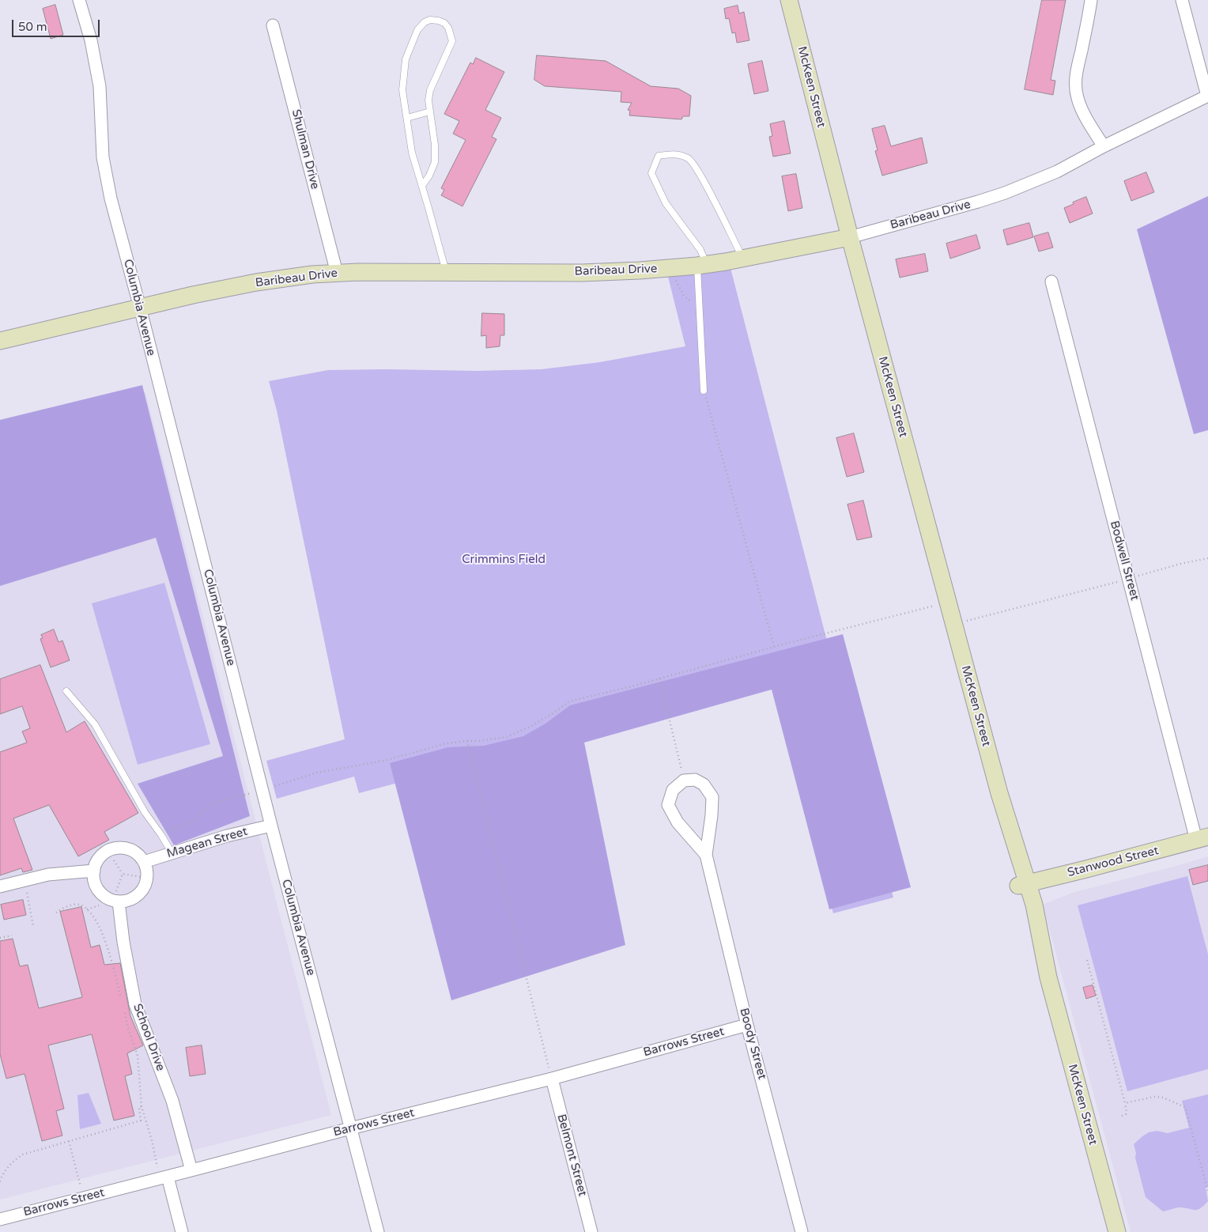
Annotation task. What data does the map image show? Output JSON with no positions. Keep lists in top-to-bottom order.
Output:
{
  "streets": {
    "street": [
      "McKeen Street",
      "Shulman Drive",
      "Baribeau Drive",
      "Columbia Avenue",
      "Bodwell Street",
      "Magean Street",
      "Stanwood Street",
      "School Drive",
      "Barrows Street",
      "Boody Street",
      "Belmont Street"
    ]
  },
  "crossings": [
    ["McKeen Street", "Baribeau Drive"],
    ["McKeen Street", "Stanwood Street"],
    ["Shulman Drive", "Baribeau Drive"],
    ["Baribeau Drive", "Columbia Avenue"],
    ["Columbia Avenue", "Magean Street"],
    ["Columbia Avenue", "Barrows Street"],
    ["Bodwell Street", "Stanwood Street"],
    ["Magean Street", "School Drive"],
    ["School Drive", "Barrows Street"],
    ["Barrows Street", "Boody Street"],
    ["Barrows Street", "Belmont Street"]
  ],
  "parks": ["Crimmins Field"],
  "scale_bar": "50 m"
}
